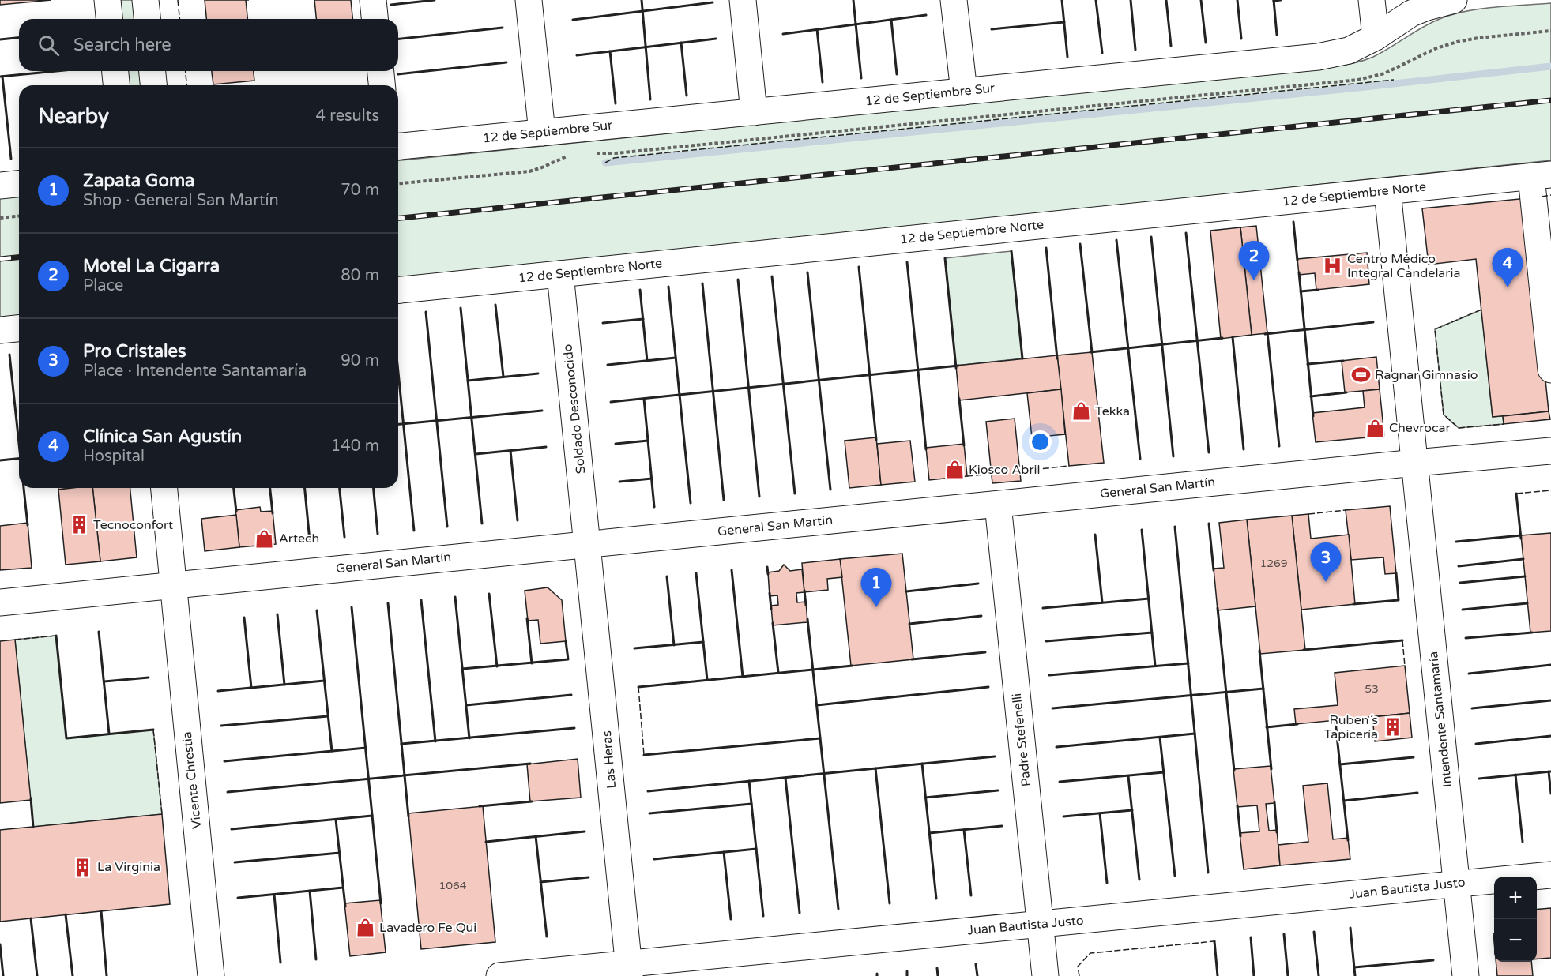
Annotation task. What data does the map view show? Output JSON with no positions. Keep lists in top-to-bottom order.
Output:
{
  "streets": {
    "street": [
      "12 de Septiembre Sur",
      "12 de Septiembre Norte",
      "Soldado Desconocido",
      "General San Martín",
      "Intendente Santamaría",
      "Padre Stefenelli",
      "Las Heras",
      "Vicente Chrestia",
      "Juan Bautista Justo"
    ]
  },
  "crossings": [
    ["12 de Septiembre Norte", "Soldado Desconocido"],
    ["12 de Septiembre Norte", "Intendente Santamaría"],
    ["Soldado Desconocido", "General San Martín"],
    ["Soldado Desconocido", "Las Heras"],
    ["General San Martín", "Intendente Santamaría"],
    ["General San Martín", "Padre Stefenelli"],
    ["General San Martín", "Las Heras"],
    ["General San Martín", "Vicente Chrestia"],
    ["Intendente Santamaría", "Juan Bautista Justo"],
    ["Padre Stefenelli", "Juan Bautista Justo"],
    ["Las Heras", "Juan Bautista Justo"]
  ],
  "places": {
    "hospital": ["Centro Médico Integral Candelaria"],
    "sports": ["Ragnar Gimnasio"],
    "shop": [
      "Tekka",
      "Chevrocar",
      "Kiosco Abril",
      "Artech",
      "Lavadero Fe Qui"
    ],
    "building": ["Tecnoconfort", "Ruben´s Tapicería", "La Virginia"]
  },
  "house_numbers": ["1269", "53", "1064"],
  "page": {
    "search": "Search here",
    "heading": ["Nearby", "4 results"],
    "list": [
      {
        "mark": "1",
        "name": "Zapata Goma",
        "note": "Shop · General San Martín",
        "value": "70 m"
      },
      {
        "mark": "2",
        "name": "Motel La Cigarra",
        "note": "Place",
        "value": "80 m"
      },
      {
        "mark": "3",
        "name": "Pro Cristales",
        "note": "Place · Intendente Santamaría",
        "value": "90 m"
      },
      {
        "mark": "4",
        "name": "Clínica San Agustín",
        "note": "Hospital",
        "value": "140 m"
      }
    ],
    "pins": [
      "2",
      "4",
      "3",
      "1"
    ],
    "map_buttons": ["+", "−"]
  }
}
